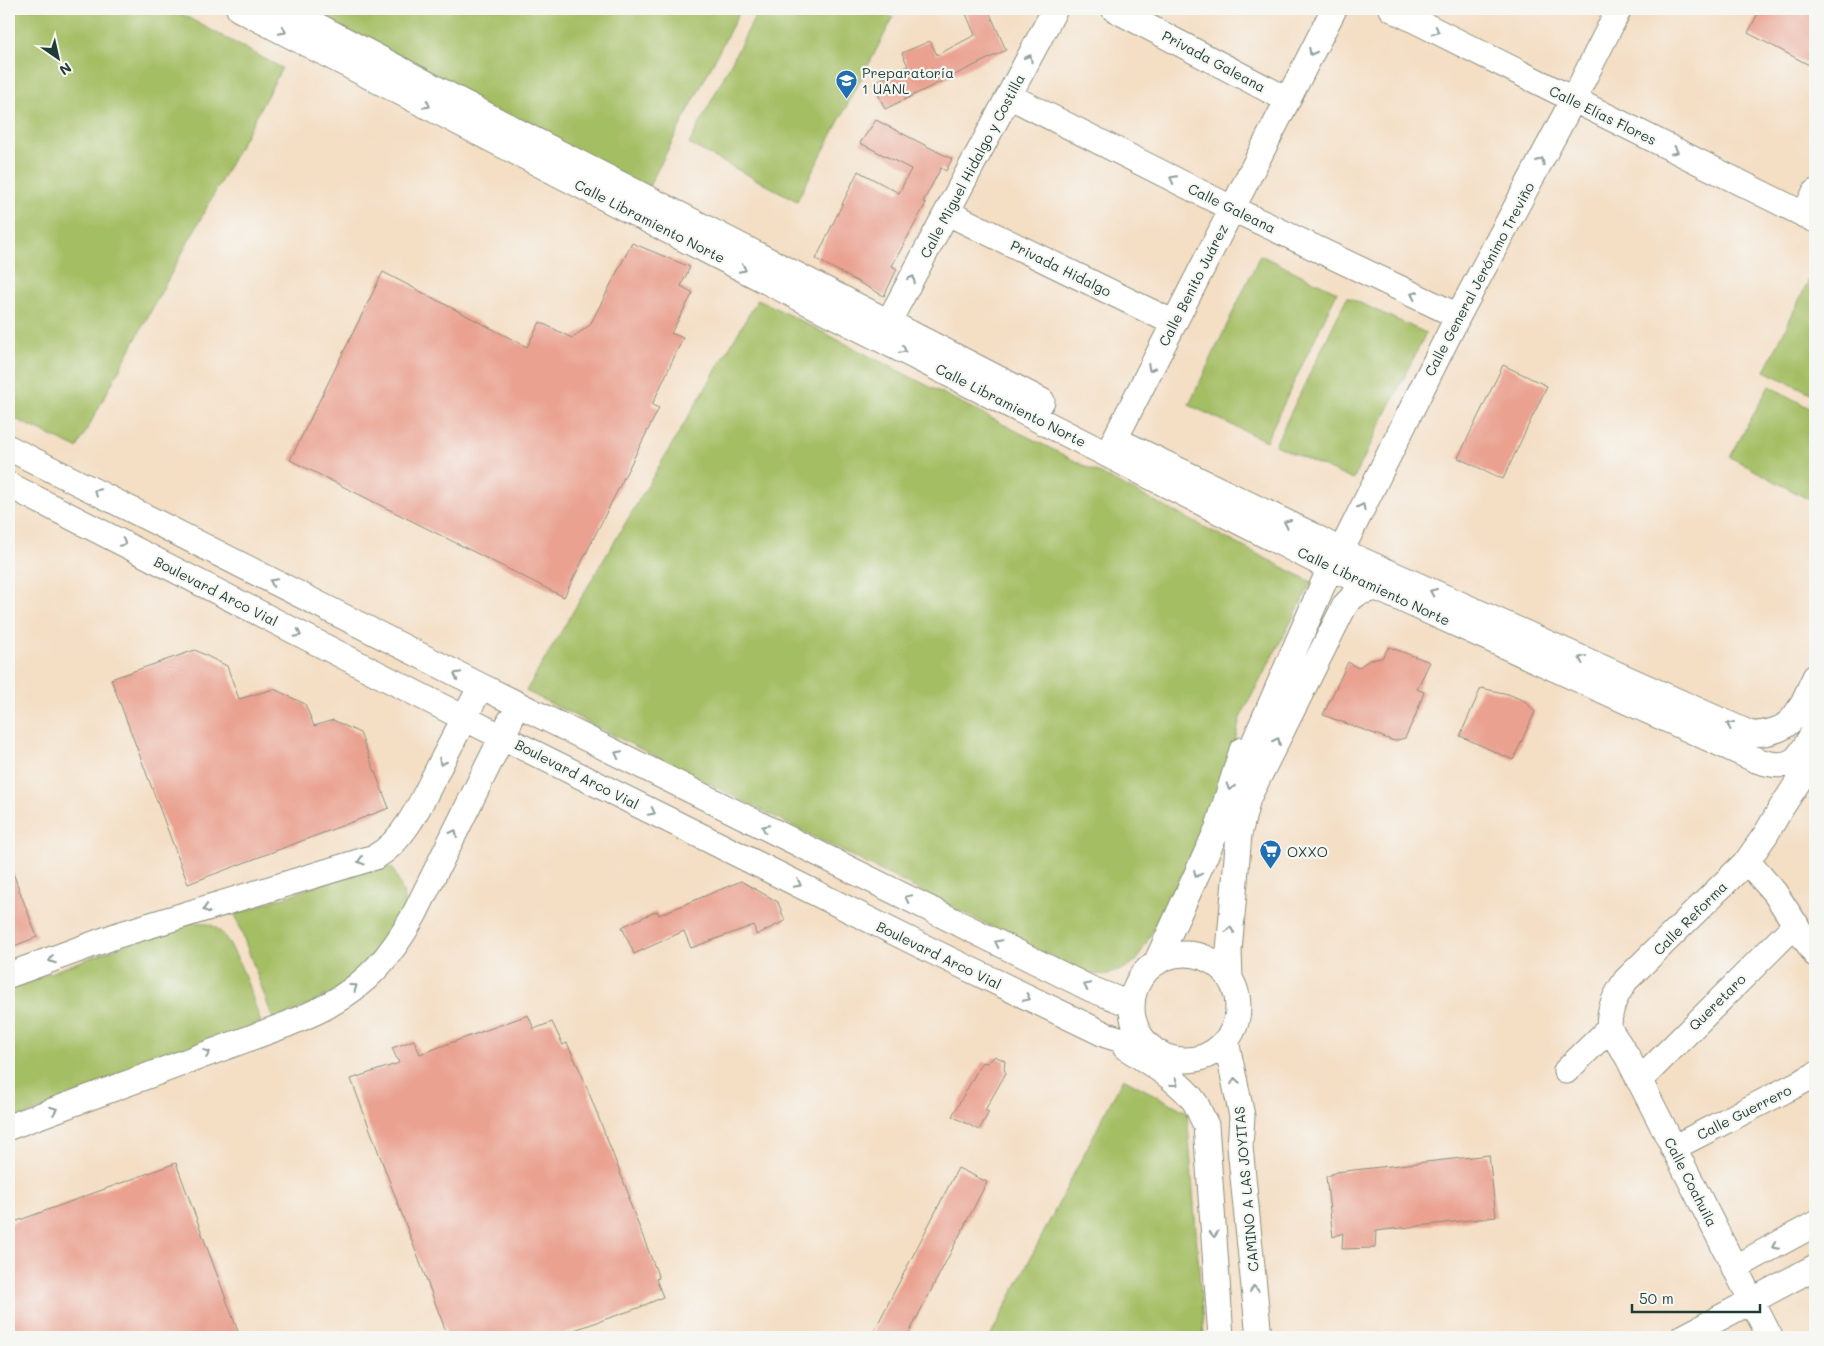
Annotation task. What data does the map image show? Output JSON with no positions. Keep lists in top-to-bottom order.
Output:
{
  "streets": {
    "street": [
      "Privada Galeana",
      "Calle Elías Flores",
      "Calle Miguel Hidalgo y Costilla",
      "Calle Galeana",
      "Calle Libramiento Norte",
      "Privada Hidalgo",
      "Calle General Jerónimo Treviño",
      "Calle Benito Juárez",
      "Boulevard Arco Vial",
      "Calle Reforma",
      "Queretaro",
      "Calle Guerrero",
      "Calle Coahuila",
      "CAMINO A LAS JOYITAS"
    ]
  },
  "crossings": [
    ["Privada Galeana", "Calle Benito Juárez"],
    ["Calle Elías Flores", "Calle General Jerónimo Treviño"],
    ["Calle Miguel Hidalgo y Costilla", "Calle Galeana"],
    ["Calle Miguel Hidalgo y Costilla", "Calle Libramiento Norte"],
    ["Calle Miguel Hidalgo y Costilla", "Privada Hidalgo"],
    ["Calle Galeana", "Calle General Jerónimo Treviño"],
    ["Calle Galeana", "Calle Benito Juárez"],
    ["Calle Libramiento Norte", "Calle General Jerónimo Treviño"],
    ["Calle Libramiento Norte", "Calle Benito Juárez"],
    ["Calle Libramiento Norte", "Calle Reforma"],
    ["Privada Hidalgo", "Calle Benito Juárez"],
    ["Boulevard Arco Vial", "CAMINO A LAS JOYITAS"],
    ["Calle Reforma", "Calle Coahuila"],
    ["Queretaro", "Calle Coahuila"],
    ["Calle Guerrero", "Calle Coahuila"]
  ],
  "one_way": [
    "Calle Elías Flores",
    "Calle Miguel Hidalgo y Costilla",
    "Calle Galeana",
    "Calle General Jerónimo Treviño",
    "Calle Benito Juárez",
    "CAMINO A LAS JOYITAS"
  ],
  "places": {
    "school or university": ["Preparatoría 1 UANL"],
    "supermarket": ["OXXO"]
  },
  "scale_bar": "50 m",
  "north": "bottom right"
}
